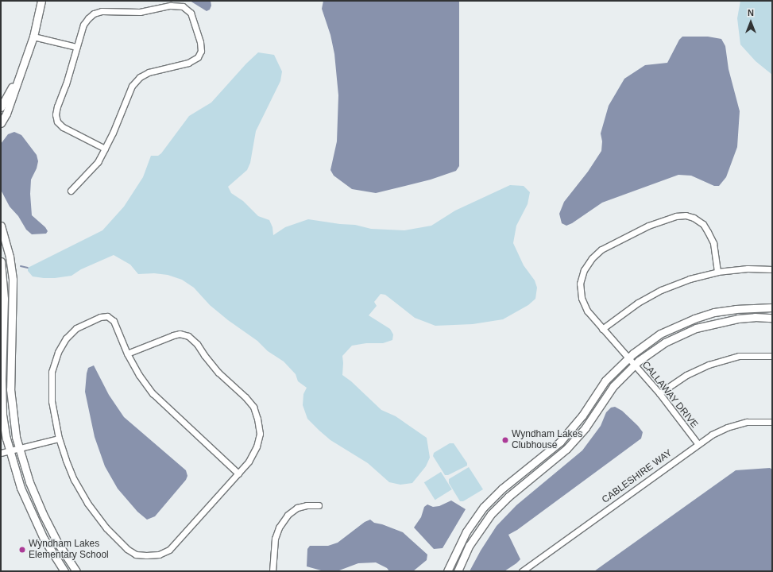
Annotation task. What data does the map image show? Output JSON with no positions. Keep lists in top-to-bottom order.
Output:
{
  "streets": {
    "street": ["CALLAWAY DRIVE", "CABLESHIRE WAY"]
  },
  "crossings": [
    ["CALLAWAY DRIVE", "CABLESHIRE WAY"]
  ],
  "places": ["Wyndham Lakes Clubhouse", "Wyndham Lakes Elementary School"],
  "north": "top"
}
